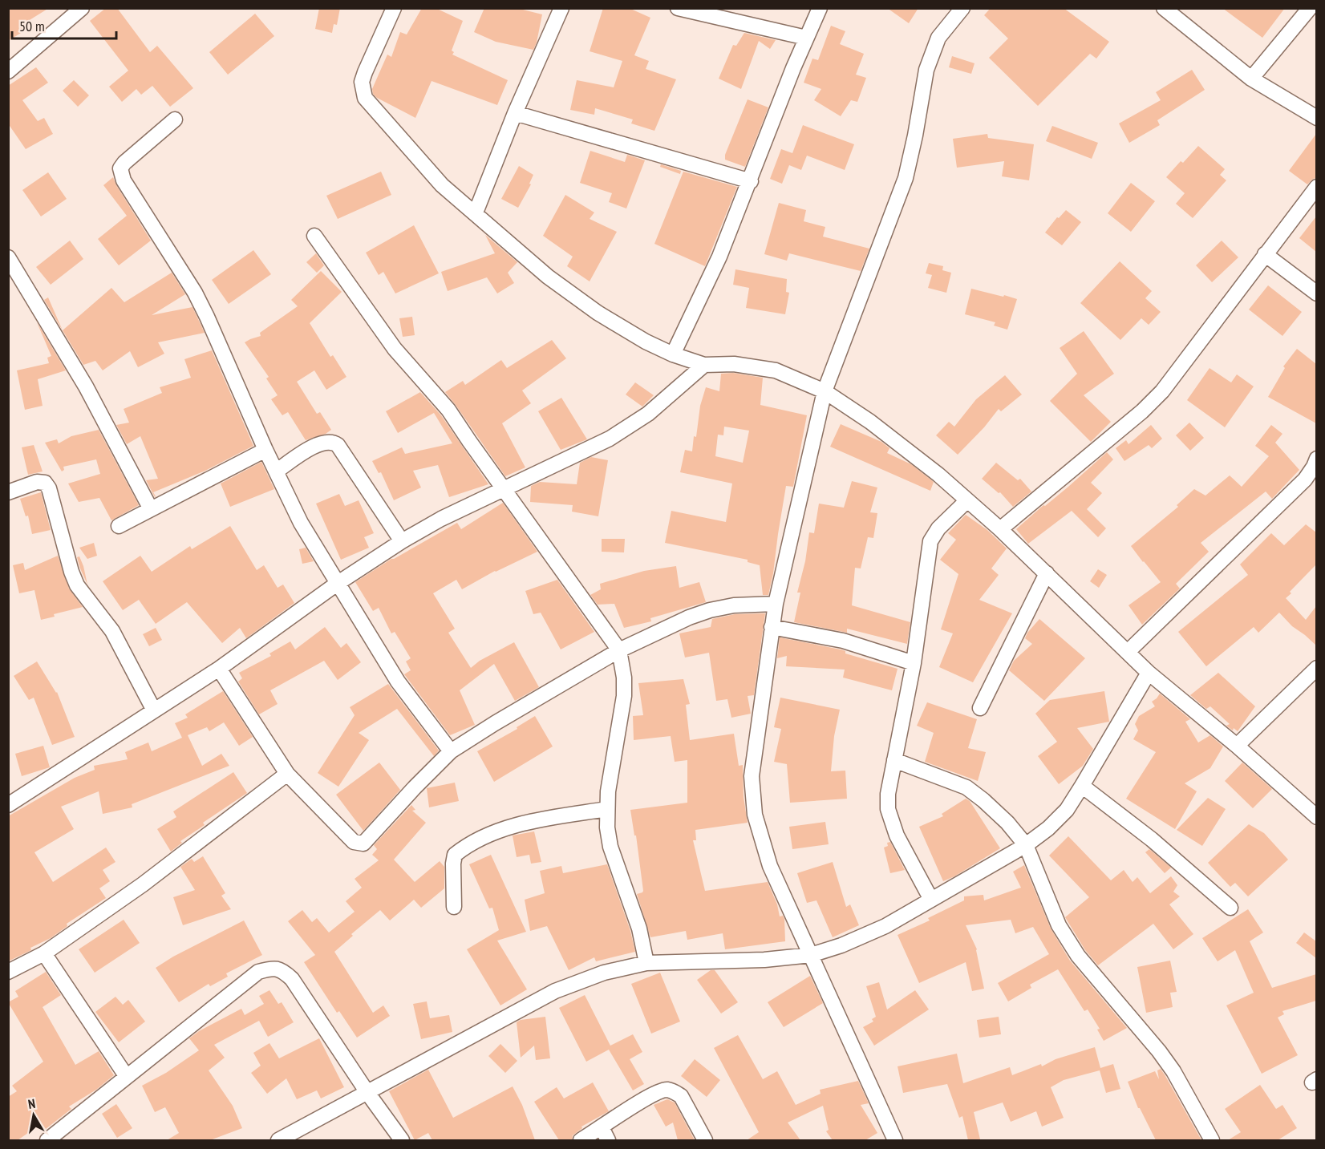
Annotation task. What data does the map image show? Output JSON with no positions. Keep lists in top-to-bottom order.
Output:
{
  "scale_bar": "50 m",
  "north": "top"
}
